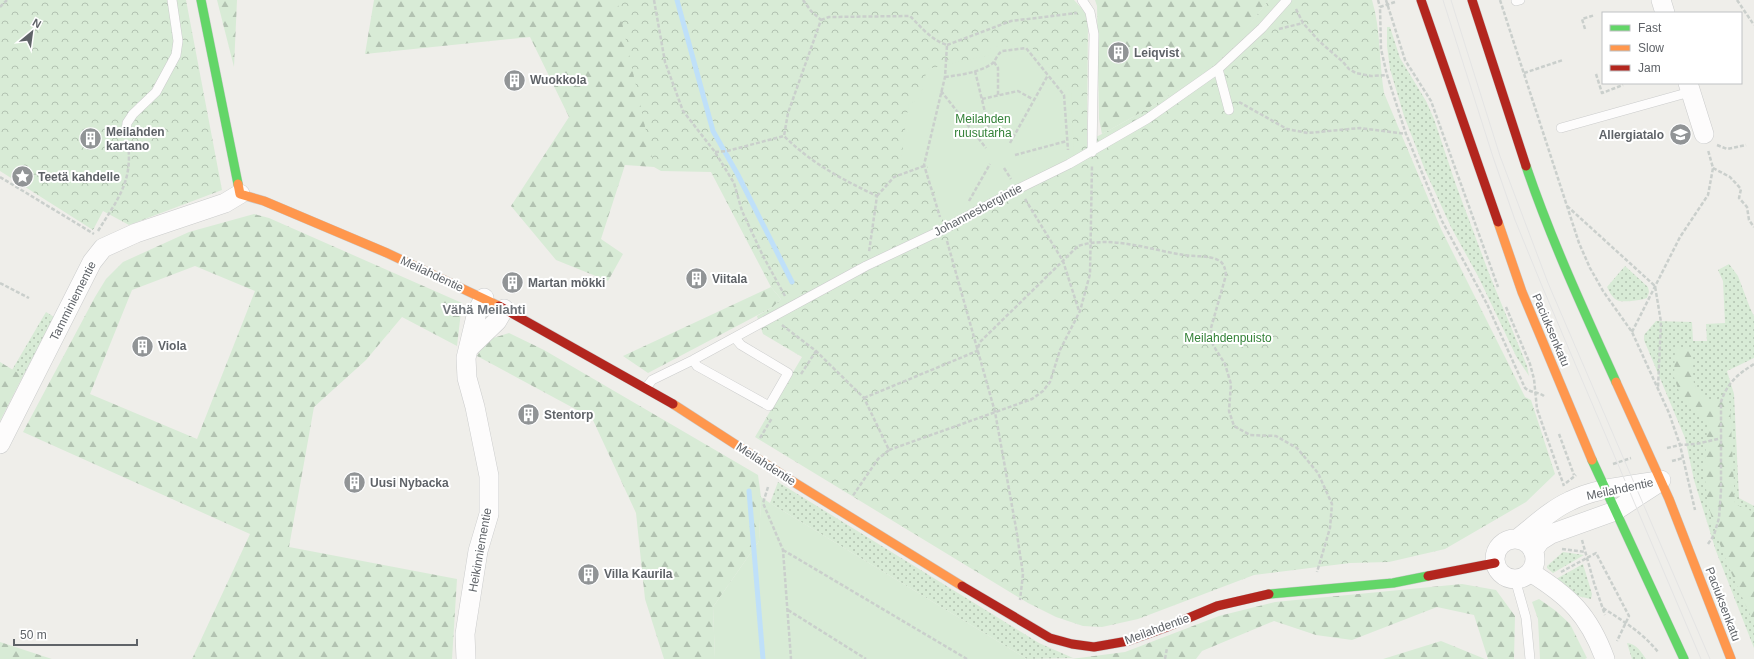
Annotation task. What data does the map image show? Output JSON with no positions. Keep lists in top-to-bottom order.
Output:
{
  "streets": {
    "street": [
      "Meilahdentie",
      "Tamminiementie",
      "Paciuksenkatu",
      "Heikinniementie"
    ],
    "lane": ["Johannesbergintie"]
  },
  "crossings": [
    ["Johannesbergintie", "Meilahdentie"],
    ["Meilahdentie", "Tamminiementie"],
    ["Meilahdentie", "Paciuksenkatu"],
    ["Meilahdentie", "Heikinniementie"]
  ],
  "districts": ["Vähä Meilahti"],
  "parks": ["Meilahden ruusutarha", "Meilahdenpuisto"],
  "places": {
    "building": [
      "Leiqvist",
      "Wuokkola",
      "Meilahden kartano",
      "Viitala",
      "Martan mökki",
      "Viola",
      "Stentorp",
      "Uusi Nybacka",
      "Villa Kaurila"
    ],
    "school or university": ["Allergiatalo"],
    "place": ["Teetä kahdelle"]
  },
  "legend": ["Fast", "Slow", "Jam"],
  "scale_bar": "50 m",
  "north": "top right"
}
